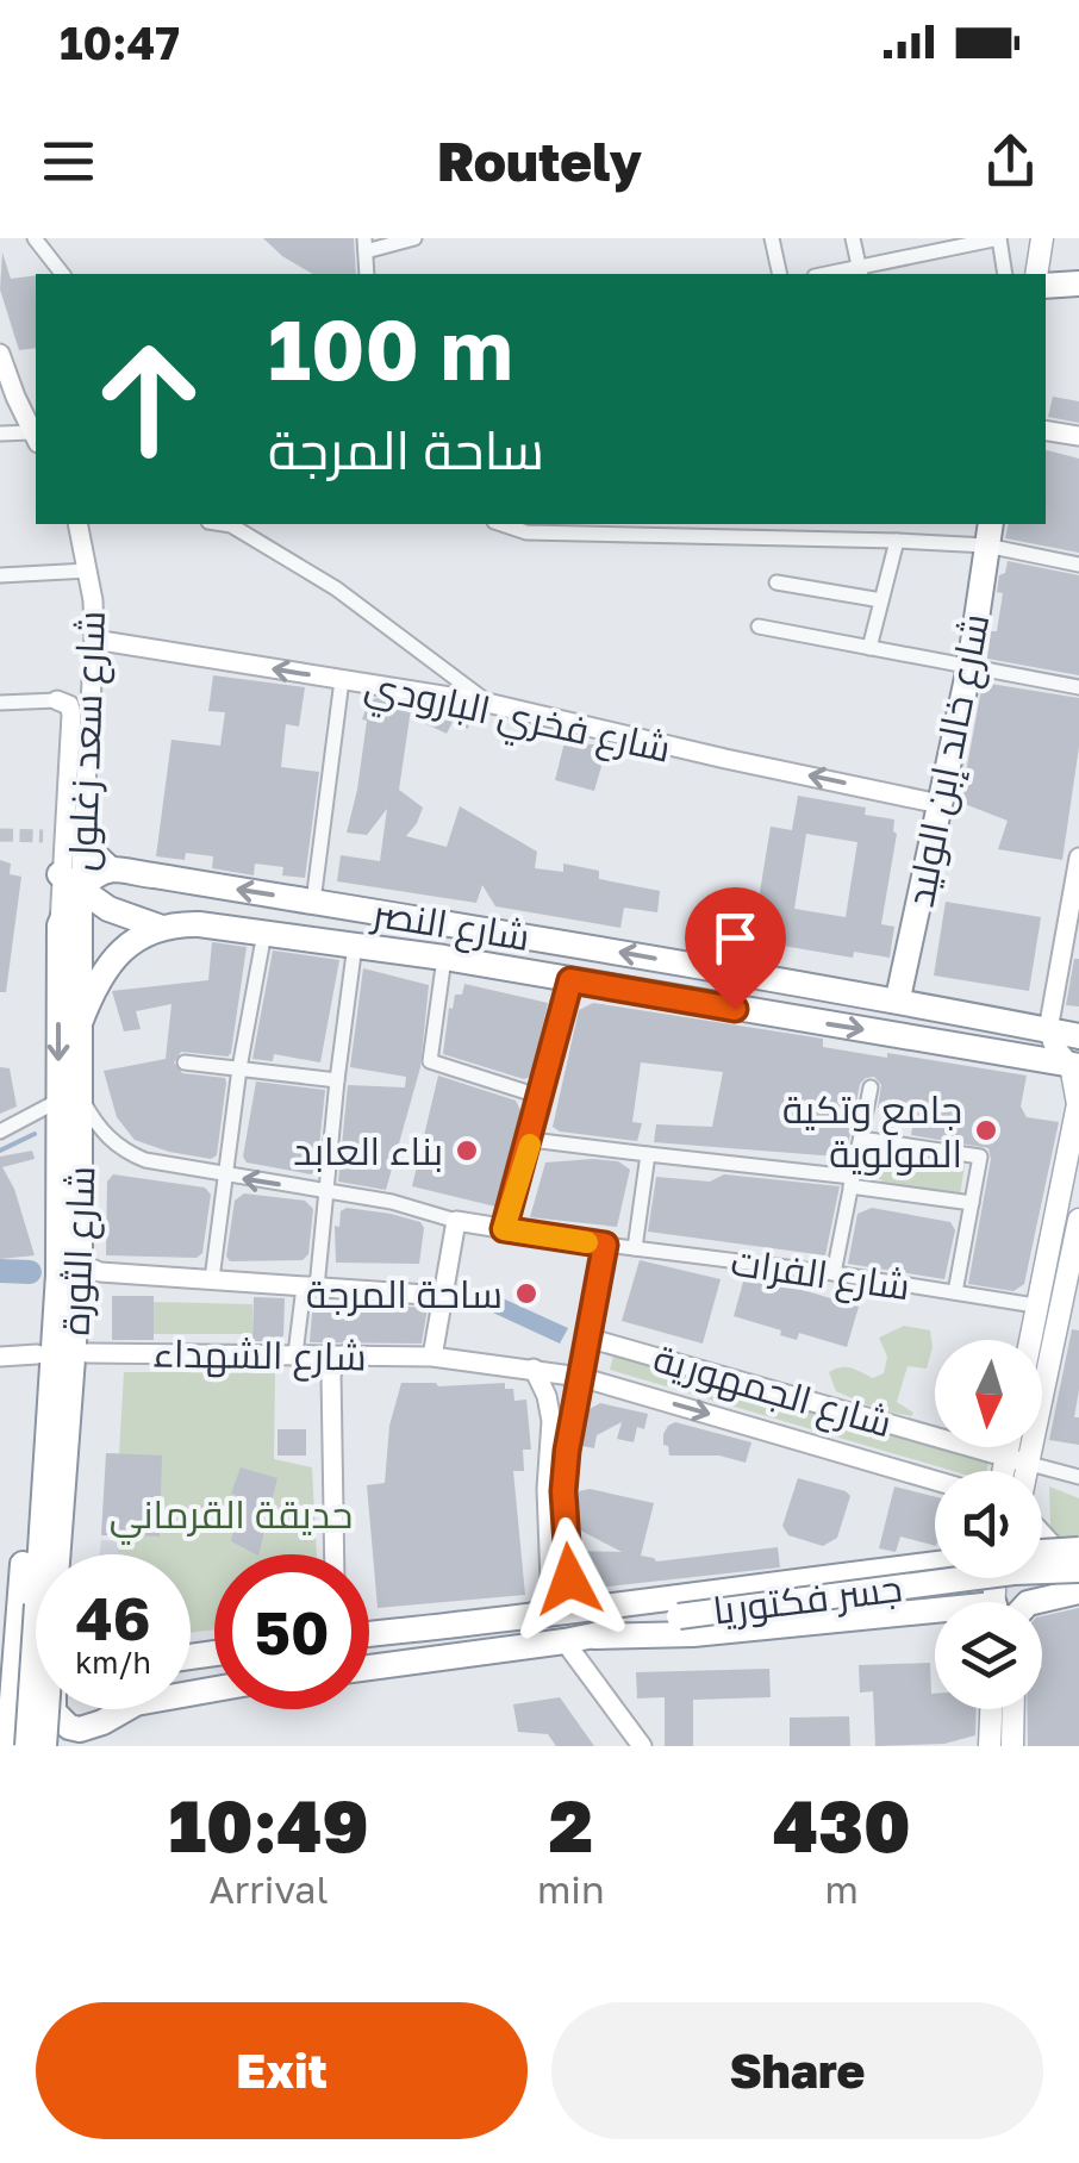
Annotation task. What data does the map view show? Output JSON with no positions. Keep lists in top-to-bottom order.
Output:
{
  "streets": {
    "highway": [
      "شارع خالد إبن الوليد",
      "شارع النصر",
      "شارع الثورة",
      "جسر فكتوريا"
    ],
    "main road": [
      "شارع فخري البارودي",
      "شارع سعد زغلول",
      "شارع الشهداء",
      "شارع الجمهورية"
    ],
    "street": ["شارع الفرات"]
  },
  "crossings": [
    ["شارع فخري البارودي", "شارع سعد زغلول"],
    ["شارع فخري البارودي", "شارع خالد إبن الوليد"],
    ["شارع سعد زغلول", "شارع النصر"],
    ["شارع سعد زغلول", "شارع الثورة"],
    ["شارع خالد إبن الوليد", "شارع النصر"],
    ["شارع النصر", "شارع الثورة"]
  ],
  "one_way": ["شارع فخري البارودي"],
  "parks": ["حديقة القرماني"],
  "places": ["جامع وتكية المولوية", "بناء العابد", "ساحة المرجة"],
  "north": "bottom",
  "page": {
    "status": "10:47",
    "header": "Routely",
    "turn": ["100 m", "ساحة المرجة"],
    "speed": "46 km/h",
    "limit": "50",
    "eta": [
      "10:49",
      "Arrival",
      "2",
      "min",
      "430",
      "m"
    ],
    "buttons": ["Exit", "Share"]
  }
}
